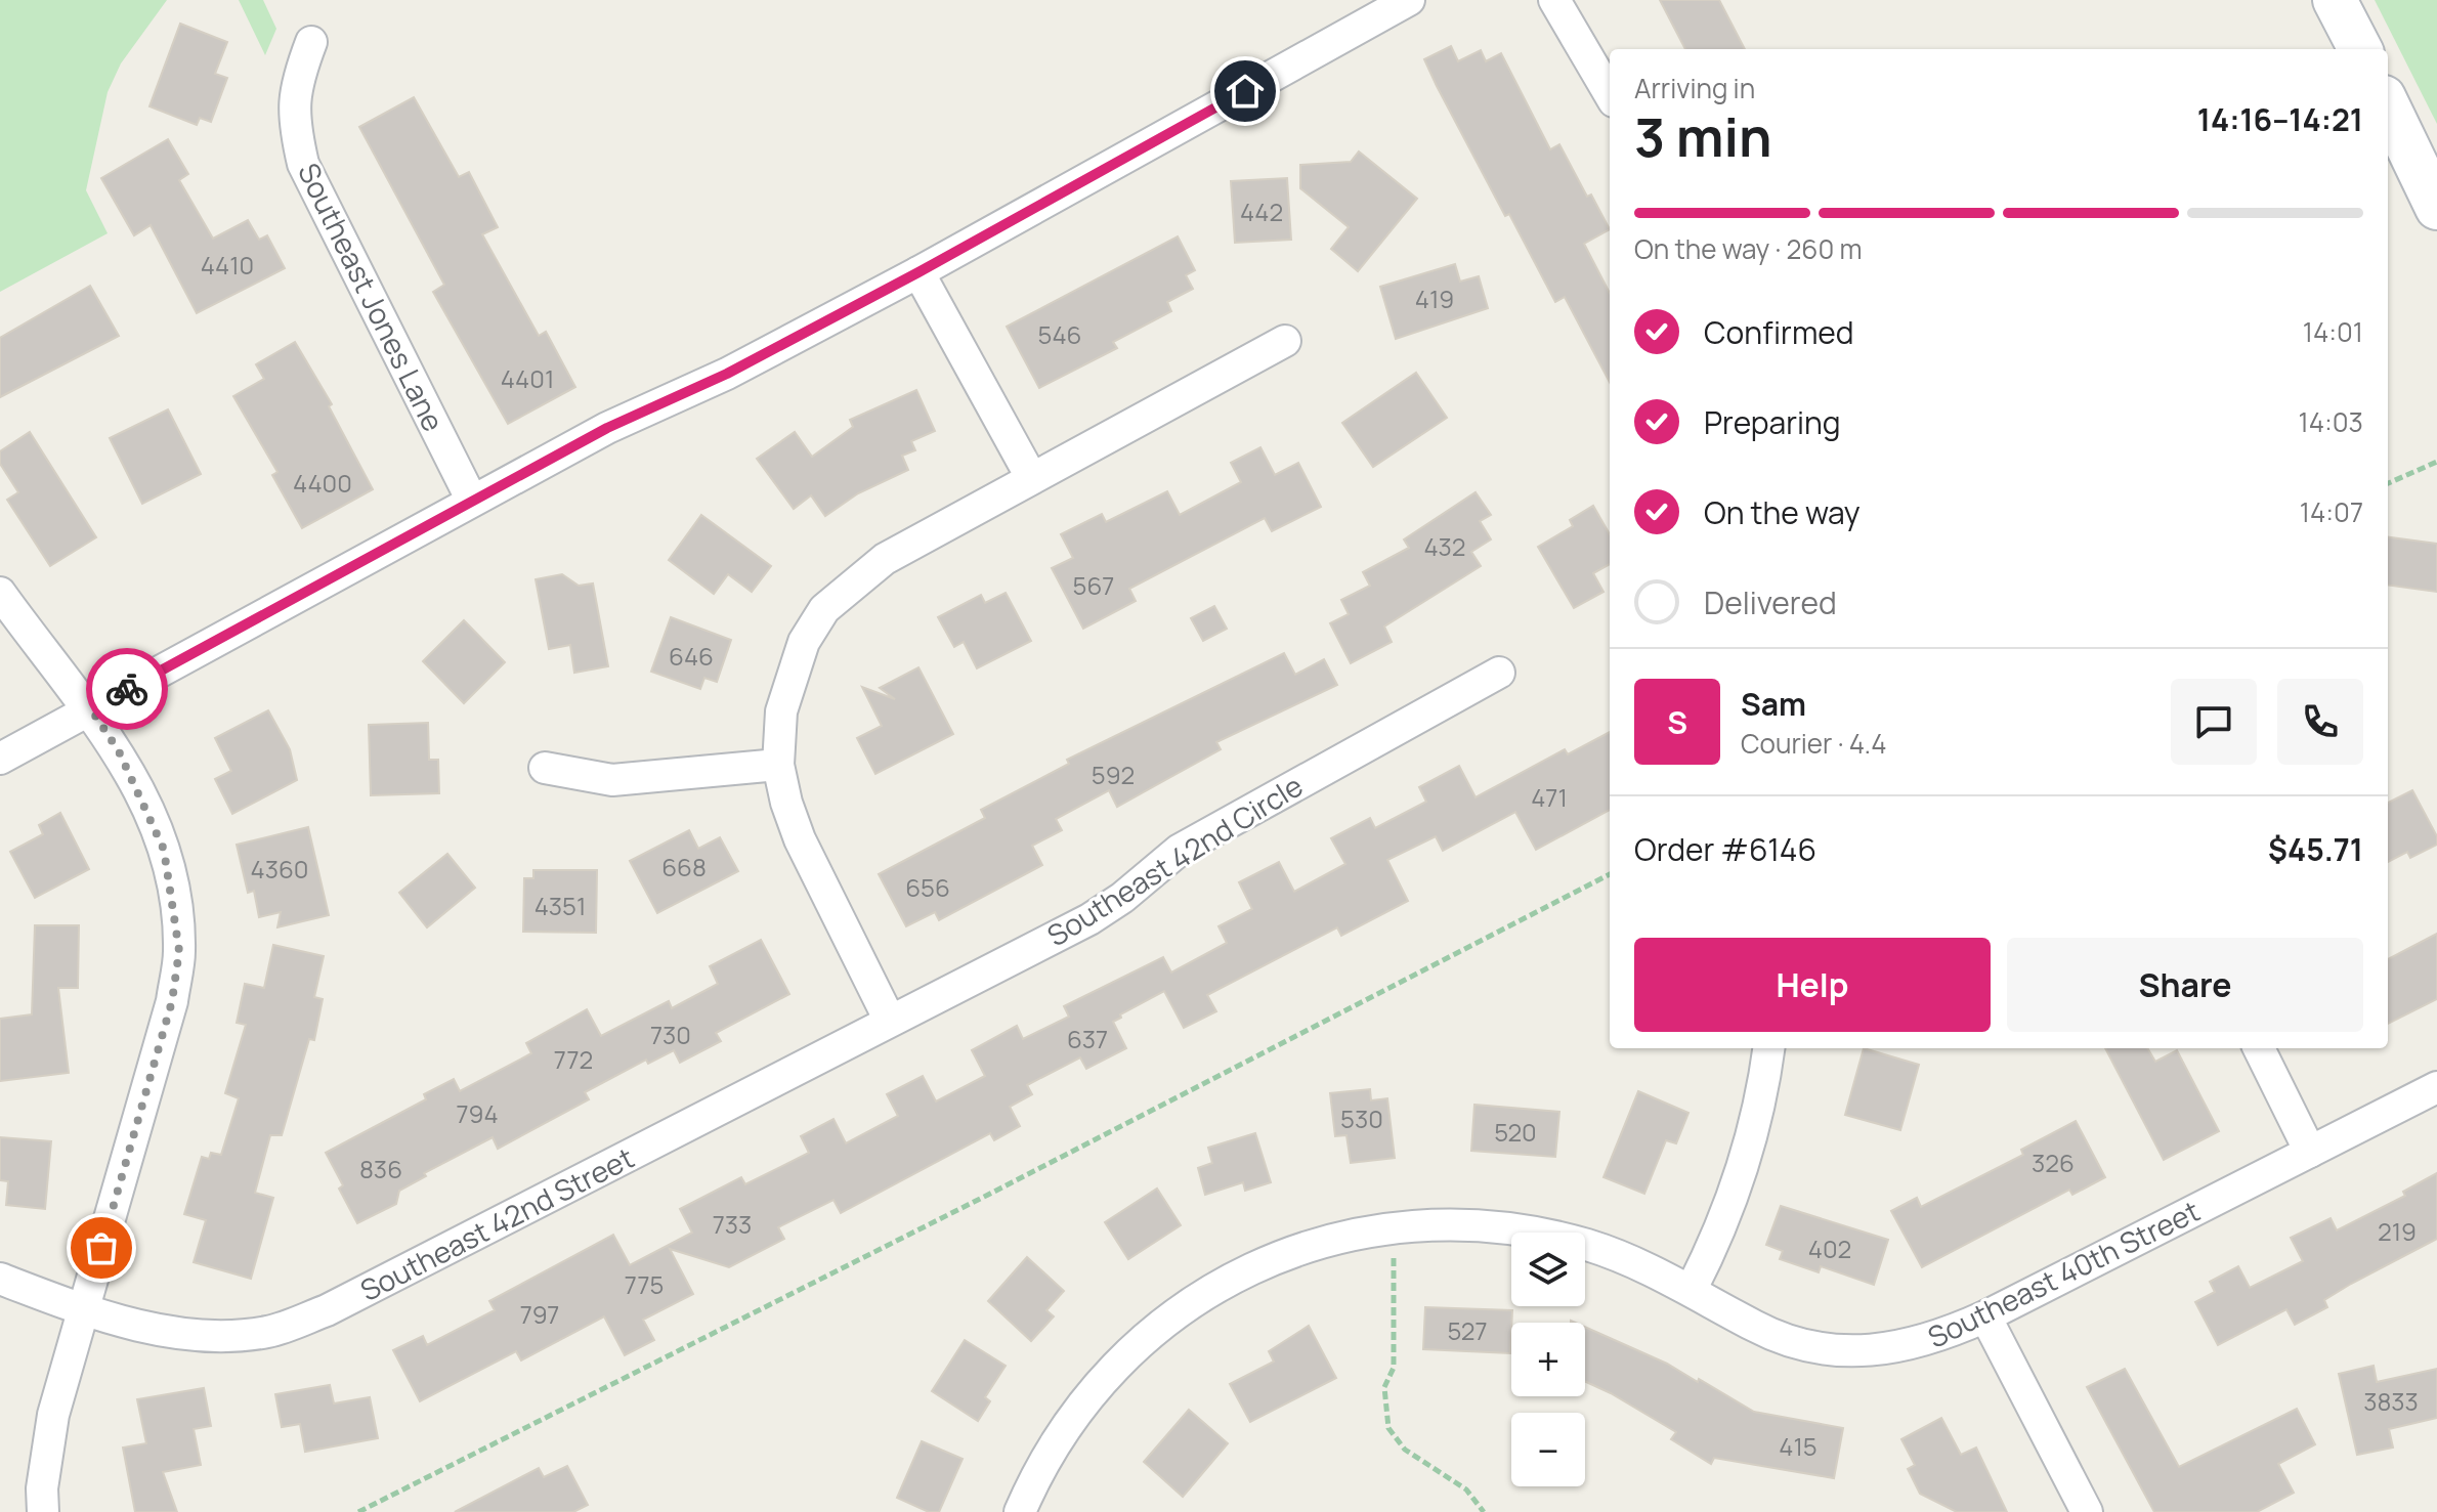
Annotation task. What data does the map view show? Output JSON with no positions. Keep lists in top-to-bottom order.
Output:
{
  "streets": {
    "street": [
      "Southeast Jones Lane",
      "Southeast 42nd Circle",
      "Southeast 42nd Street",
      "Southeast 40th Street"
    ]
  },
  "crossings": [
    ["Southeast 42nd Circle", "Southeast 42nd Street"]
  ],
  "house_numbers": [
    "442",
    "4410",
    "419",
    "546",
    "4401",
    "4400",
    "432",
    "567",
    "646",
    "592",
    "471",
    "668",
    "4360",
    "656",
    "4351",
    "730",
    "637",
    "772",
    "794",
    "530",
    "520",
    "326",
    "836",
    "733",
    "219",
    "402",
    "775",
    "797",
    "527",
    "3833",
    "415"
  ],
  "page": {
    "heading": ["3 min", "Arriving in", "14:16–14:21"],
    "panel": [
      "Sam",
      "Courier · 4.4",
      "Order #6146",
      "$45.71"
    ],
    "bar": "On the way · 260 m",
    "list": [
      ["Confirmed", "14:01"],
      ["Preparing", "14:03"],
      ["On the way", "14:07"],
      "Delivered"
    ],
    "round": "S",
    "buttons": ["Help", "Share"],
    "map_buttons": ["+", "−"]
  }
}
